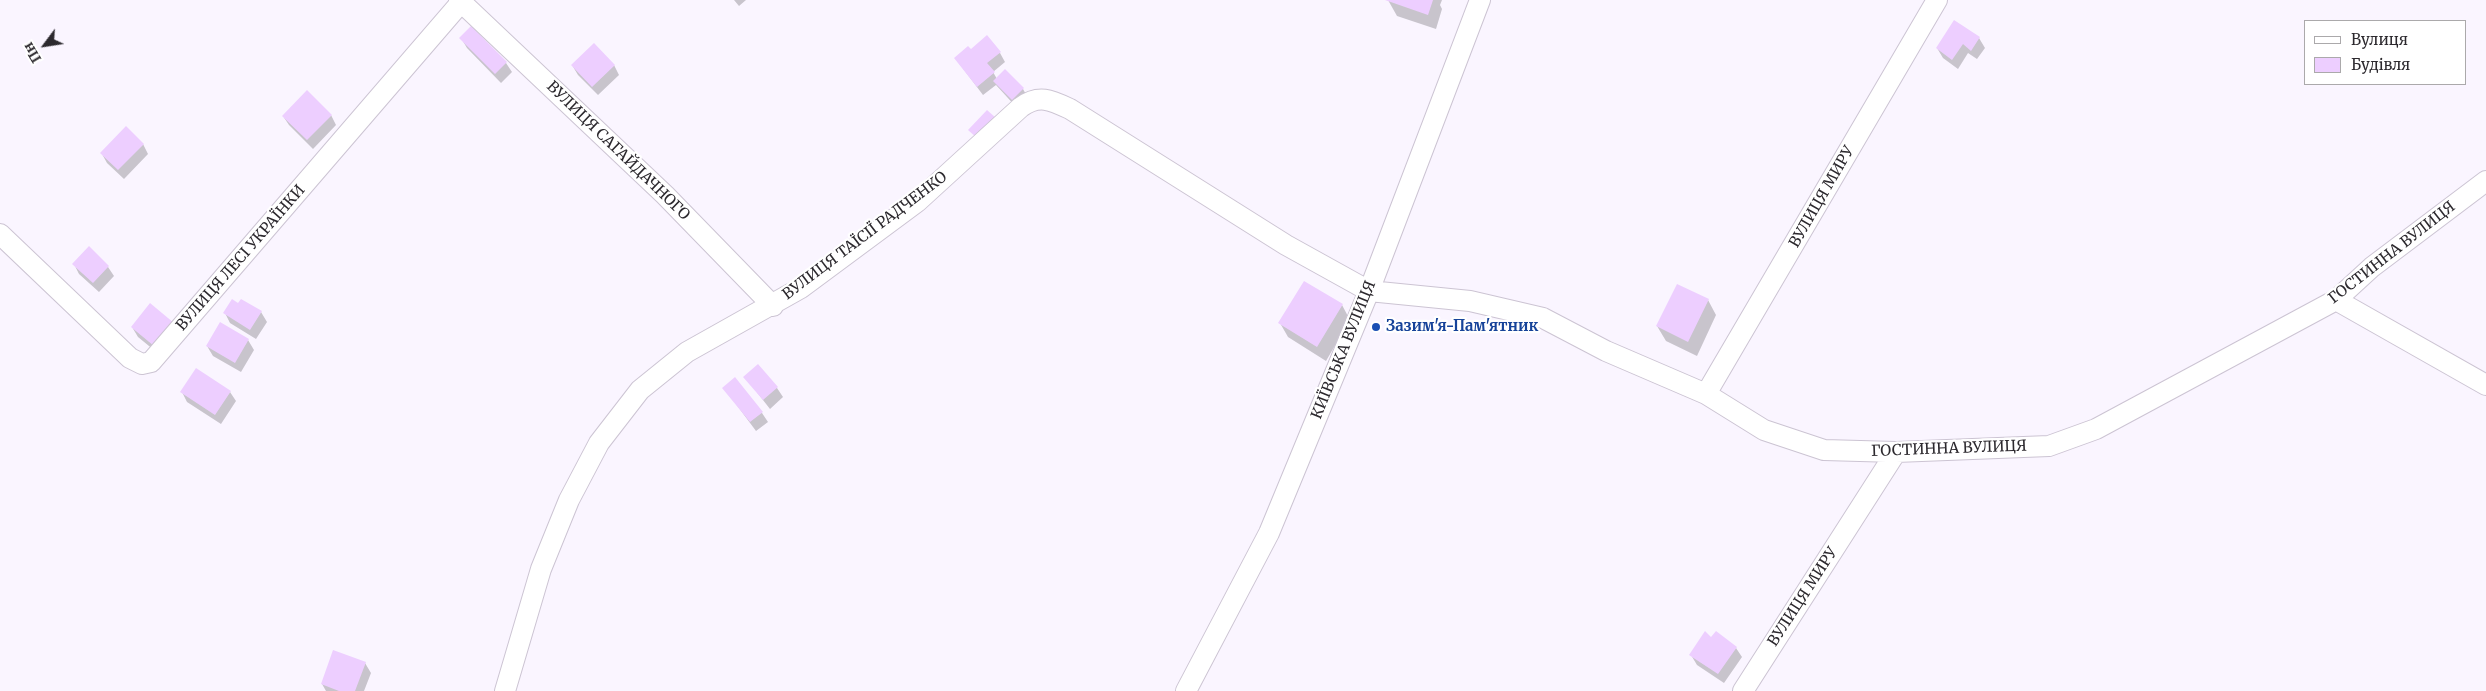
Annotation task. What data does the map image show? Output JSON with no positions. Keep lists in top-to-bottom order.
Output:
{
  "streets": {
    "street": [
      "ВУЛИЦЯ САГАЙДАЧНОГО",
      "ВУЛИЦЯ МИРУ",
      "ВУЛИЦЯ ТАЇСІЇ РАДЧЕНКО",
      "ГОСТИННА ВУЛИЦЯ",
      "ВУЛИЦЯ ЛЕСІ УКРАЇНКИ",
      "КИЇВСЬКА ВУЛИЦЯ"
    ]
  },
  "crossings": [
    ["ВУЛИЦЯ САГАЙДАЧНОГО", "ВУЛИЦЯ ТАЇСІЇ РАДЧЕНКО"],
    ["ВУЛИЦЯ САГАЙДАЧНОГО", "ВУЛИЦЯ ЛЕСІ УКРАЇНКИ"],
    ["ВУЛИЦЯ МИРУ", "ГОСТИННА ВУЛИЦЯ"],
    ["ВУЛИЦЯ ТАЇСІЇ РАДЧЕНКО", "ГОСТИННА ВУЛИЦЯ"],
    ["ВУЛИЦЯ ТАЇСІЇ РАДЧЕНКО", "КИЇВСЬКА ВУЛИЦЯ"],
    ["ГОСТИННА ВУЛИЦЯ", "КИЇВСЬКА ВУЛИЦЯ"]
  ],
  "places": ["Зазим'я-Пам'ятник"],
  "legend": ["Вулиця", "Будівля"],
  "north": "bottom left"
}
